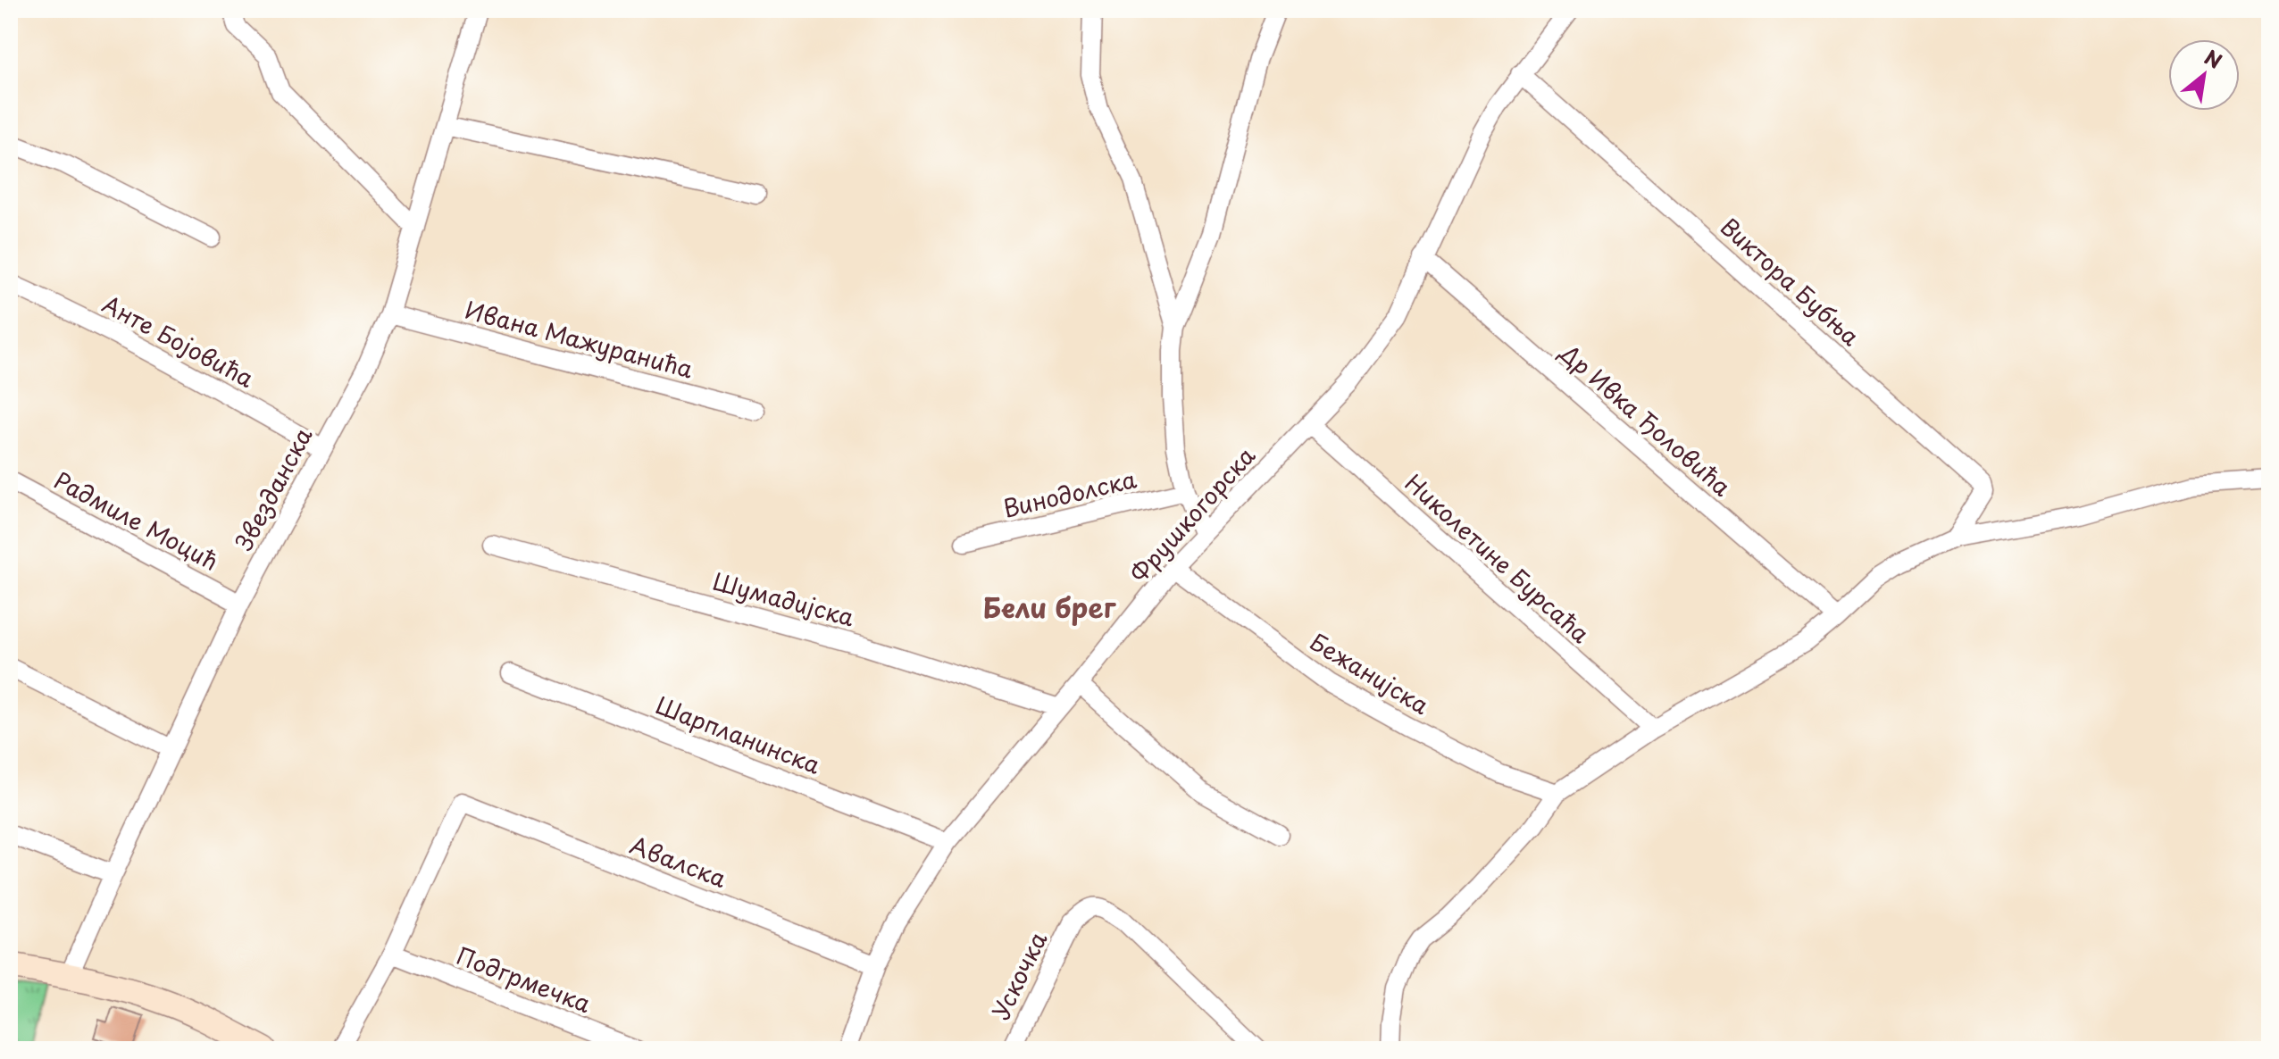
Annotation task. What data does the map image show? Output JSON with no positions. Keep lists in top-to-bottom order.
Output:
{
  "streets": {
    "street": [
      "Виктора Бубња",
      "Ивана Мажуранића",
      "Анте Бојовића",
      "Др Ивка Ђоловића",
      "Звезданска",
      "Винодолска",
      "Фрушкогорска",
      "Радмиле Моцић",
      "Николетине Бурсаћа",
      "Шумадијска",
      "Бежанијска",
      "Шарпланинска",
      "Авалска",
      "Ускочка",
      "Подгрмечка"
    ]
  },
  "crossings": [
    ["Виктора Бубња", "Фрушкогорска"],
    ["Ивана Мажуранића", "Звезданска"],
    ["Анте Бојовића", "Звезданска"],
    ["Др Ивка Ђоловића", "Фрушкогорска"],
    ["Звезданска", "Радмиле Моцић"],
    ["Фрушкогорска", "Николетине Бурсаћа"],
    ["Фрушкогорска", "Шумадијска"],
    ["Фрушкогорска", "Бежанијска"],
    ["Фрушкогорска", "Шарпланинска"],
    ["Фрушкогорска", "Авалска"],
    ["Авалска", "Подгрмечка"]
  ],
  "districts": ["Бели брег"],
  "north": "top right"
}
